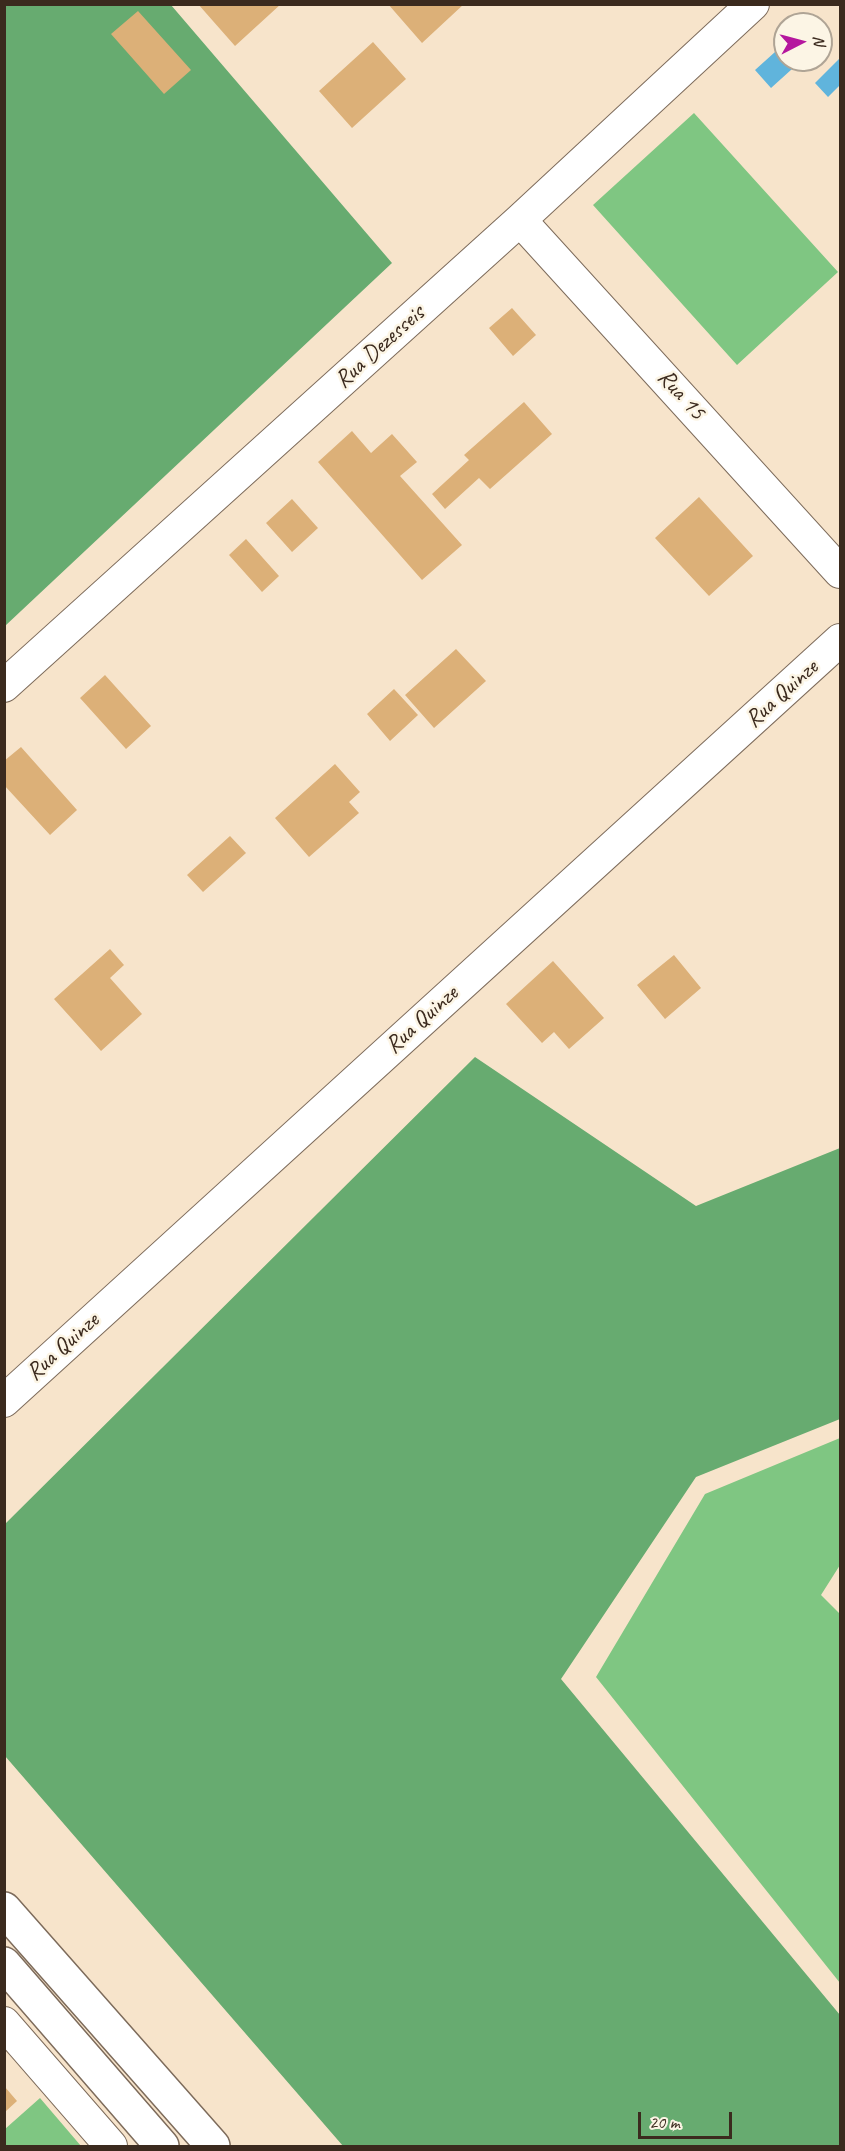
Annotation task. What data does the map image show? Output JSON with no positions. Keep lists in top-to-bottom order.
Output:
{
  "streets": {
    "street": ["Rua Dezesseis", "Rua 15", "Rua Quinze"]
  },
  "crossings": [
    ["Rua Dezesseis", "Rua 15"]
  ],
  "scale_bar": "20 m",
  "north": "right"
}
